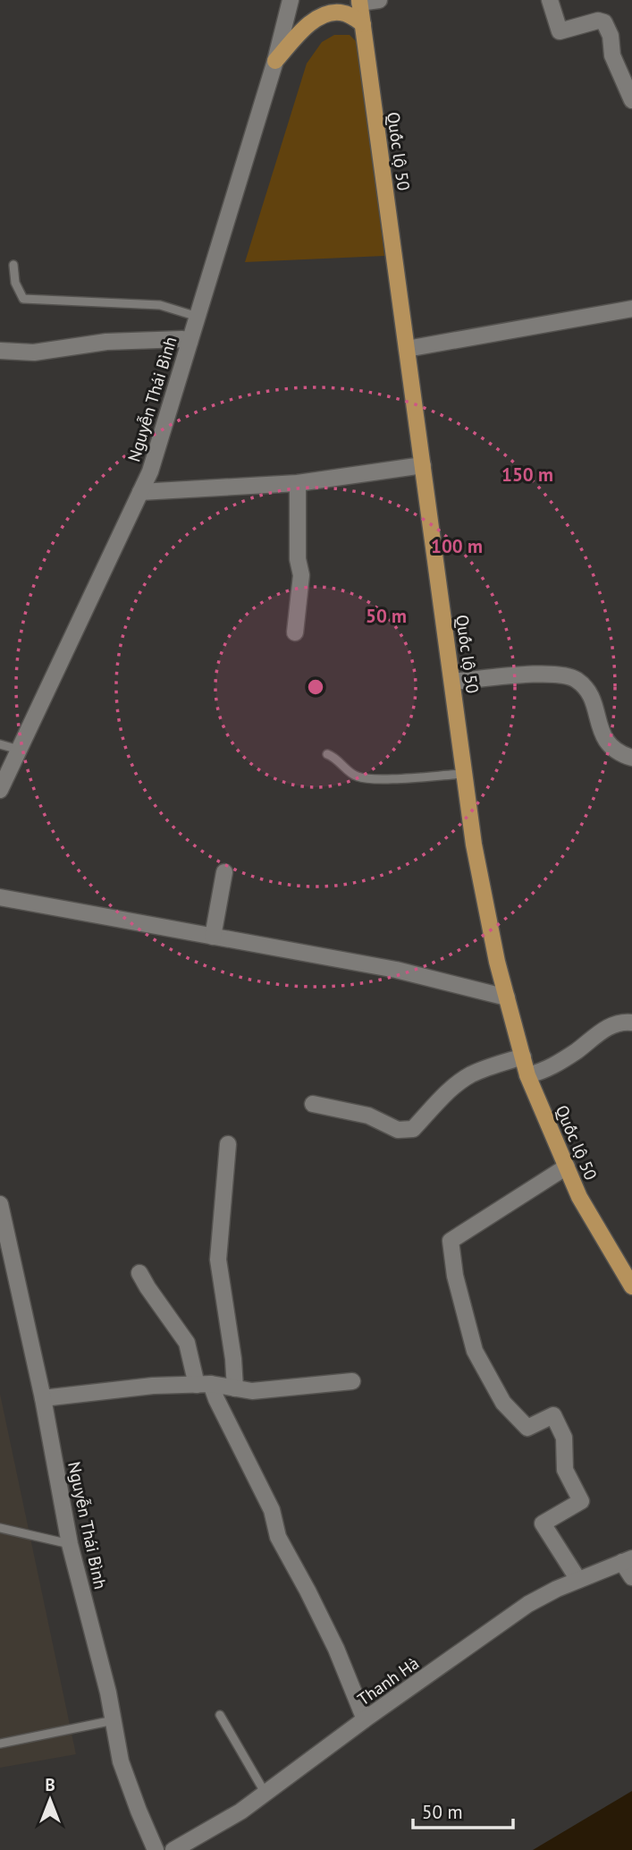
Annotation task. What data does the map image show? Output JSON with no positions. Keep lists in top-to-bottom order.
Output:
{
  "streets": {
    "main road": ["Quốc lộ 50"],
    "street": ["Nguyễn Thái Bình", "Thanh Hà"]
  },
  "scale_bar": "50 m",
  "north": "top",
  "rings": ["150 m", "100 m", "50 m"]
}
